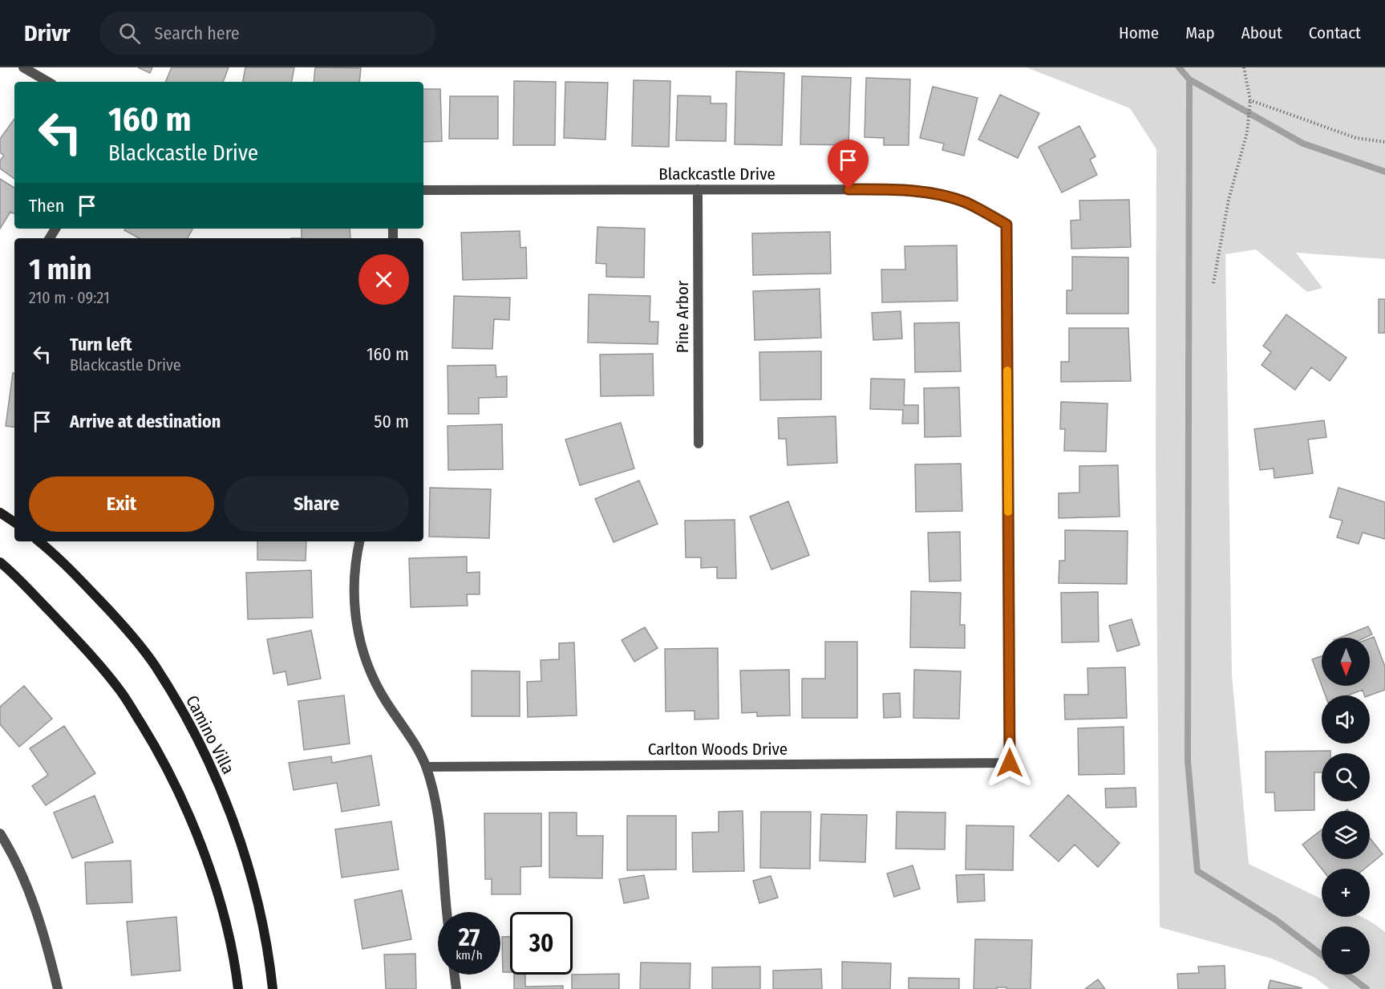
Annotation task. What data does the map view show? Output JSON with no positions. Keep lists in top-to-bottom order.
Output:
{
  "streets": {
    "street": [
      "Blackcastle Drive",
      "Pine Arbor",
      "Camino Villa",
      "Carlton Woods Drive"
    ]
  },
  "crossings": [
    ["Blackcastle Drive", "Pine Arbor"],
    ["Blackcastle Drive", "Carlton Woods Drive"]
  ],
  "north": "bottom",
  "page": {
    "header": "Drivr",
    "search": "Search here",
    "nav": [
      "Home",
      "Map",
      "About",
      "Contact"
    ],
    "turn": ["160 m", "Blackcastle Drive"],
    "then": "Then",
    "heading": ["1 min", "210 m · 09:21"],
    "list": [
      {
        "name": "Turn left",
        "note": "Blackcastle Drive",
        "value": "160 m"
      },
      {
        "name": "Arrive at destination",
        "value": "50 m"
      }
    ],
    "buttons": ["Exit", "Share"],
    "map_buttons": ["+", "−"],
    "speed": "27 km/h",
    "limit": "30"
  }
}
